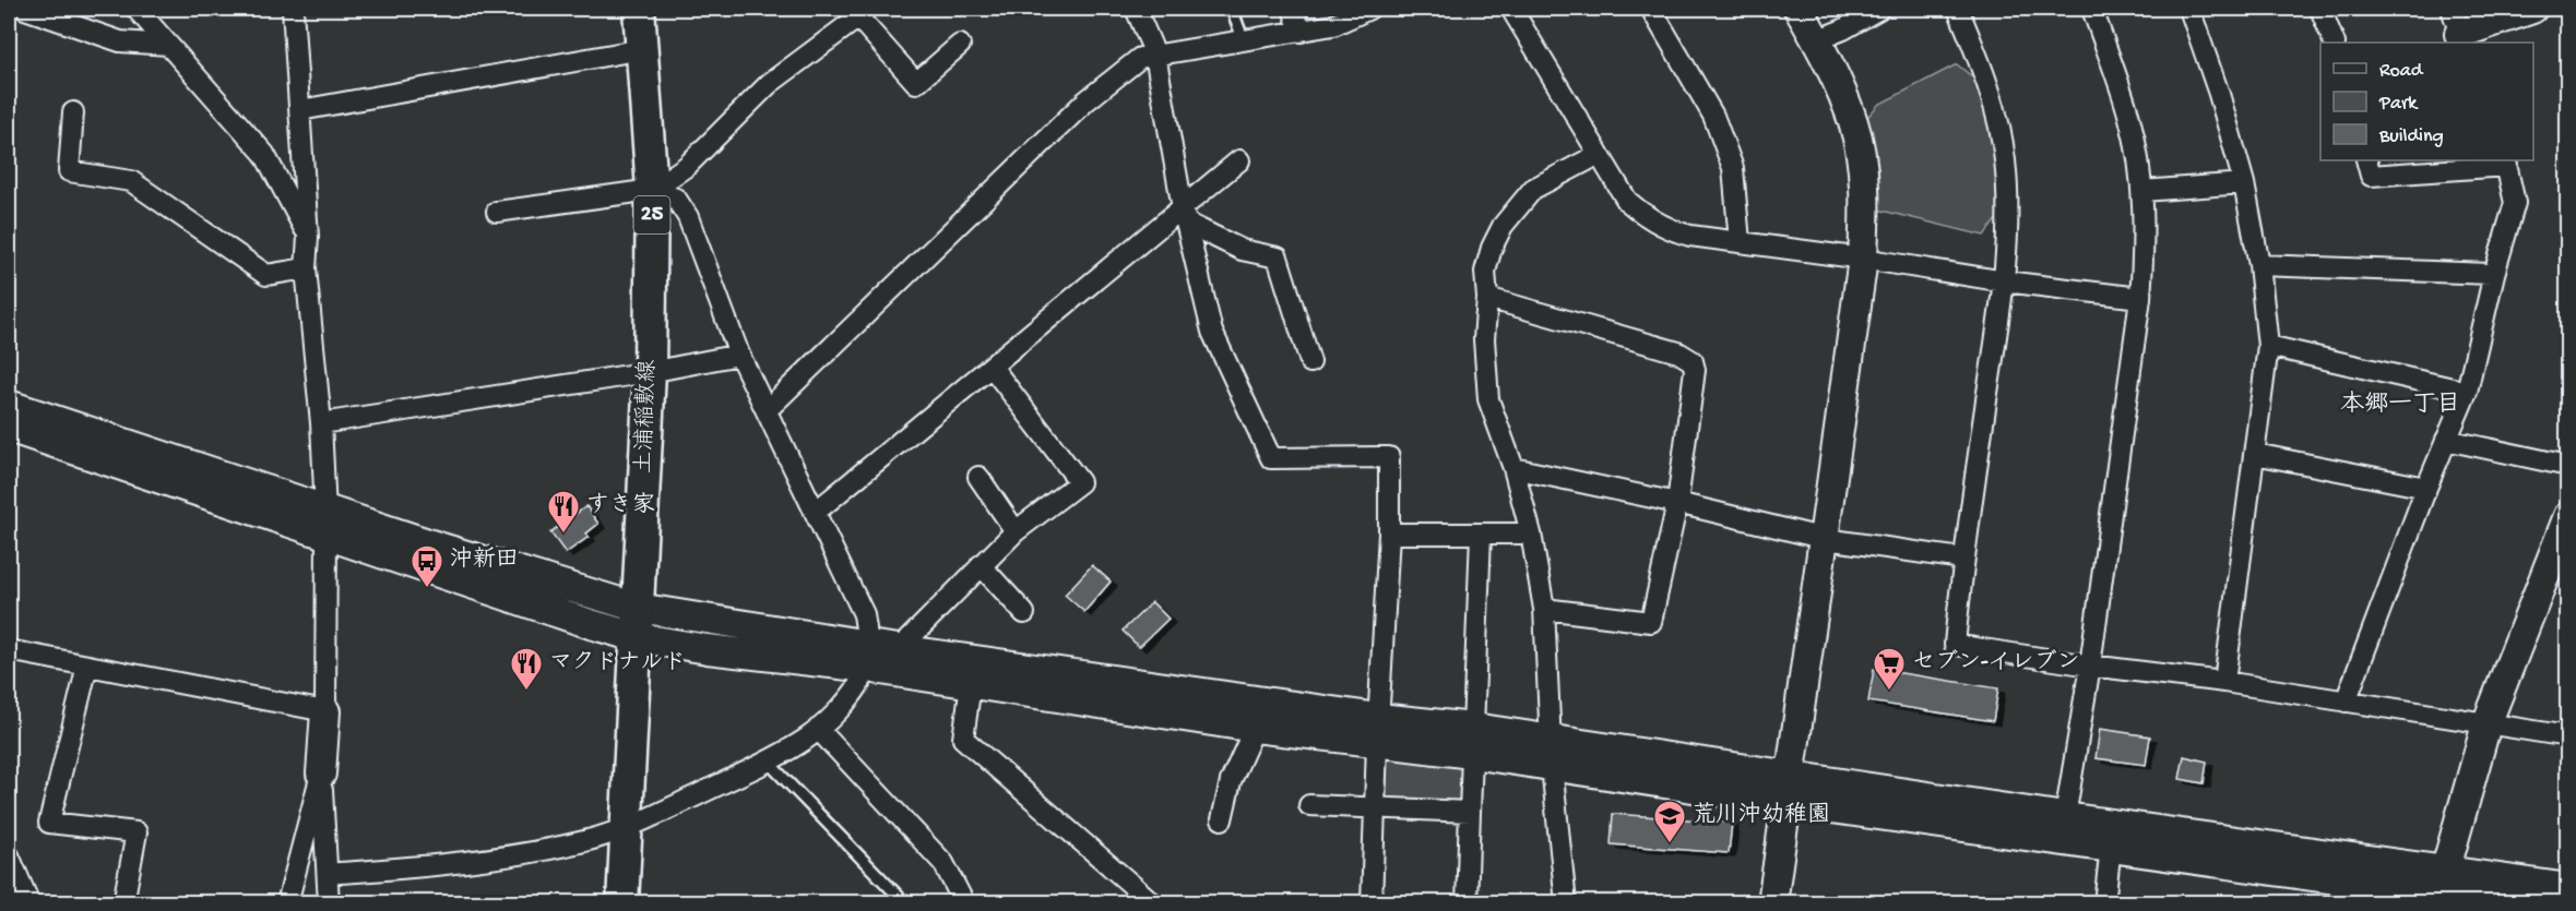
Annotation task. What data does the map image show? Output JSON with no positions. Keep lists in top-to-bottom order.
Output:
{
  "streets": {
    "main road": ["25", "土浦稲敷線"]
  },
  "districts": ["本郷一丁目"],
  "places": {
    "restaurant": ["すき家", "マクドナルド"],
    "bus stop": ["沖新田"],
    "supermarket": ["セブン-イレブン"],
    "school or university": ["荒川沖幼稚園"]
  },
  "legend": ["Road", "Park", "Building"]
}
